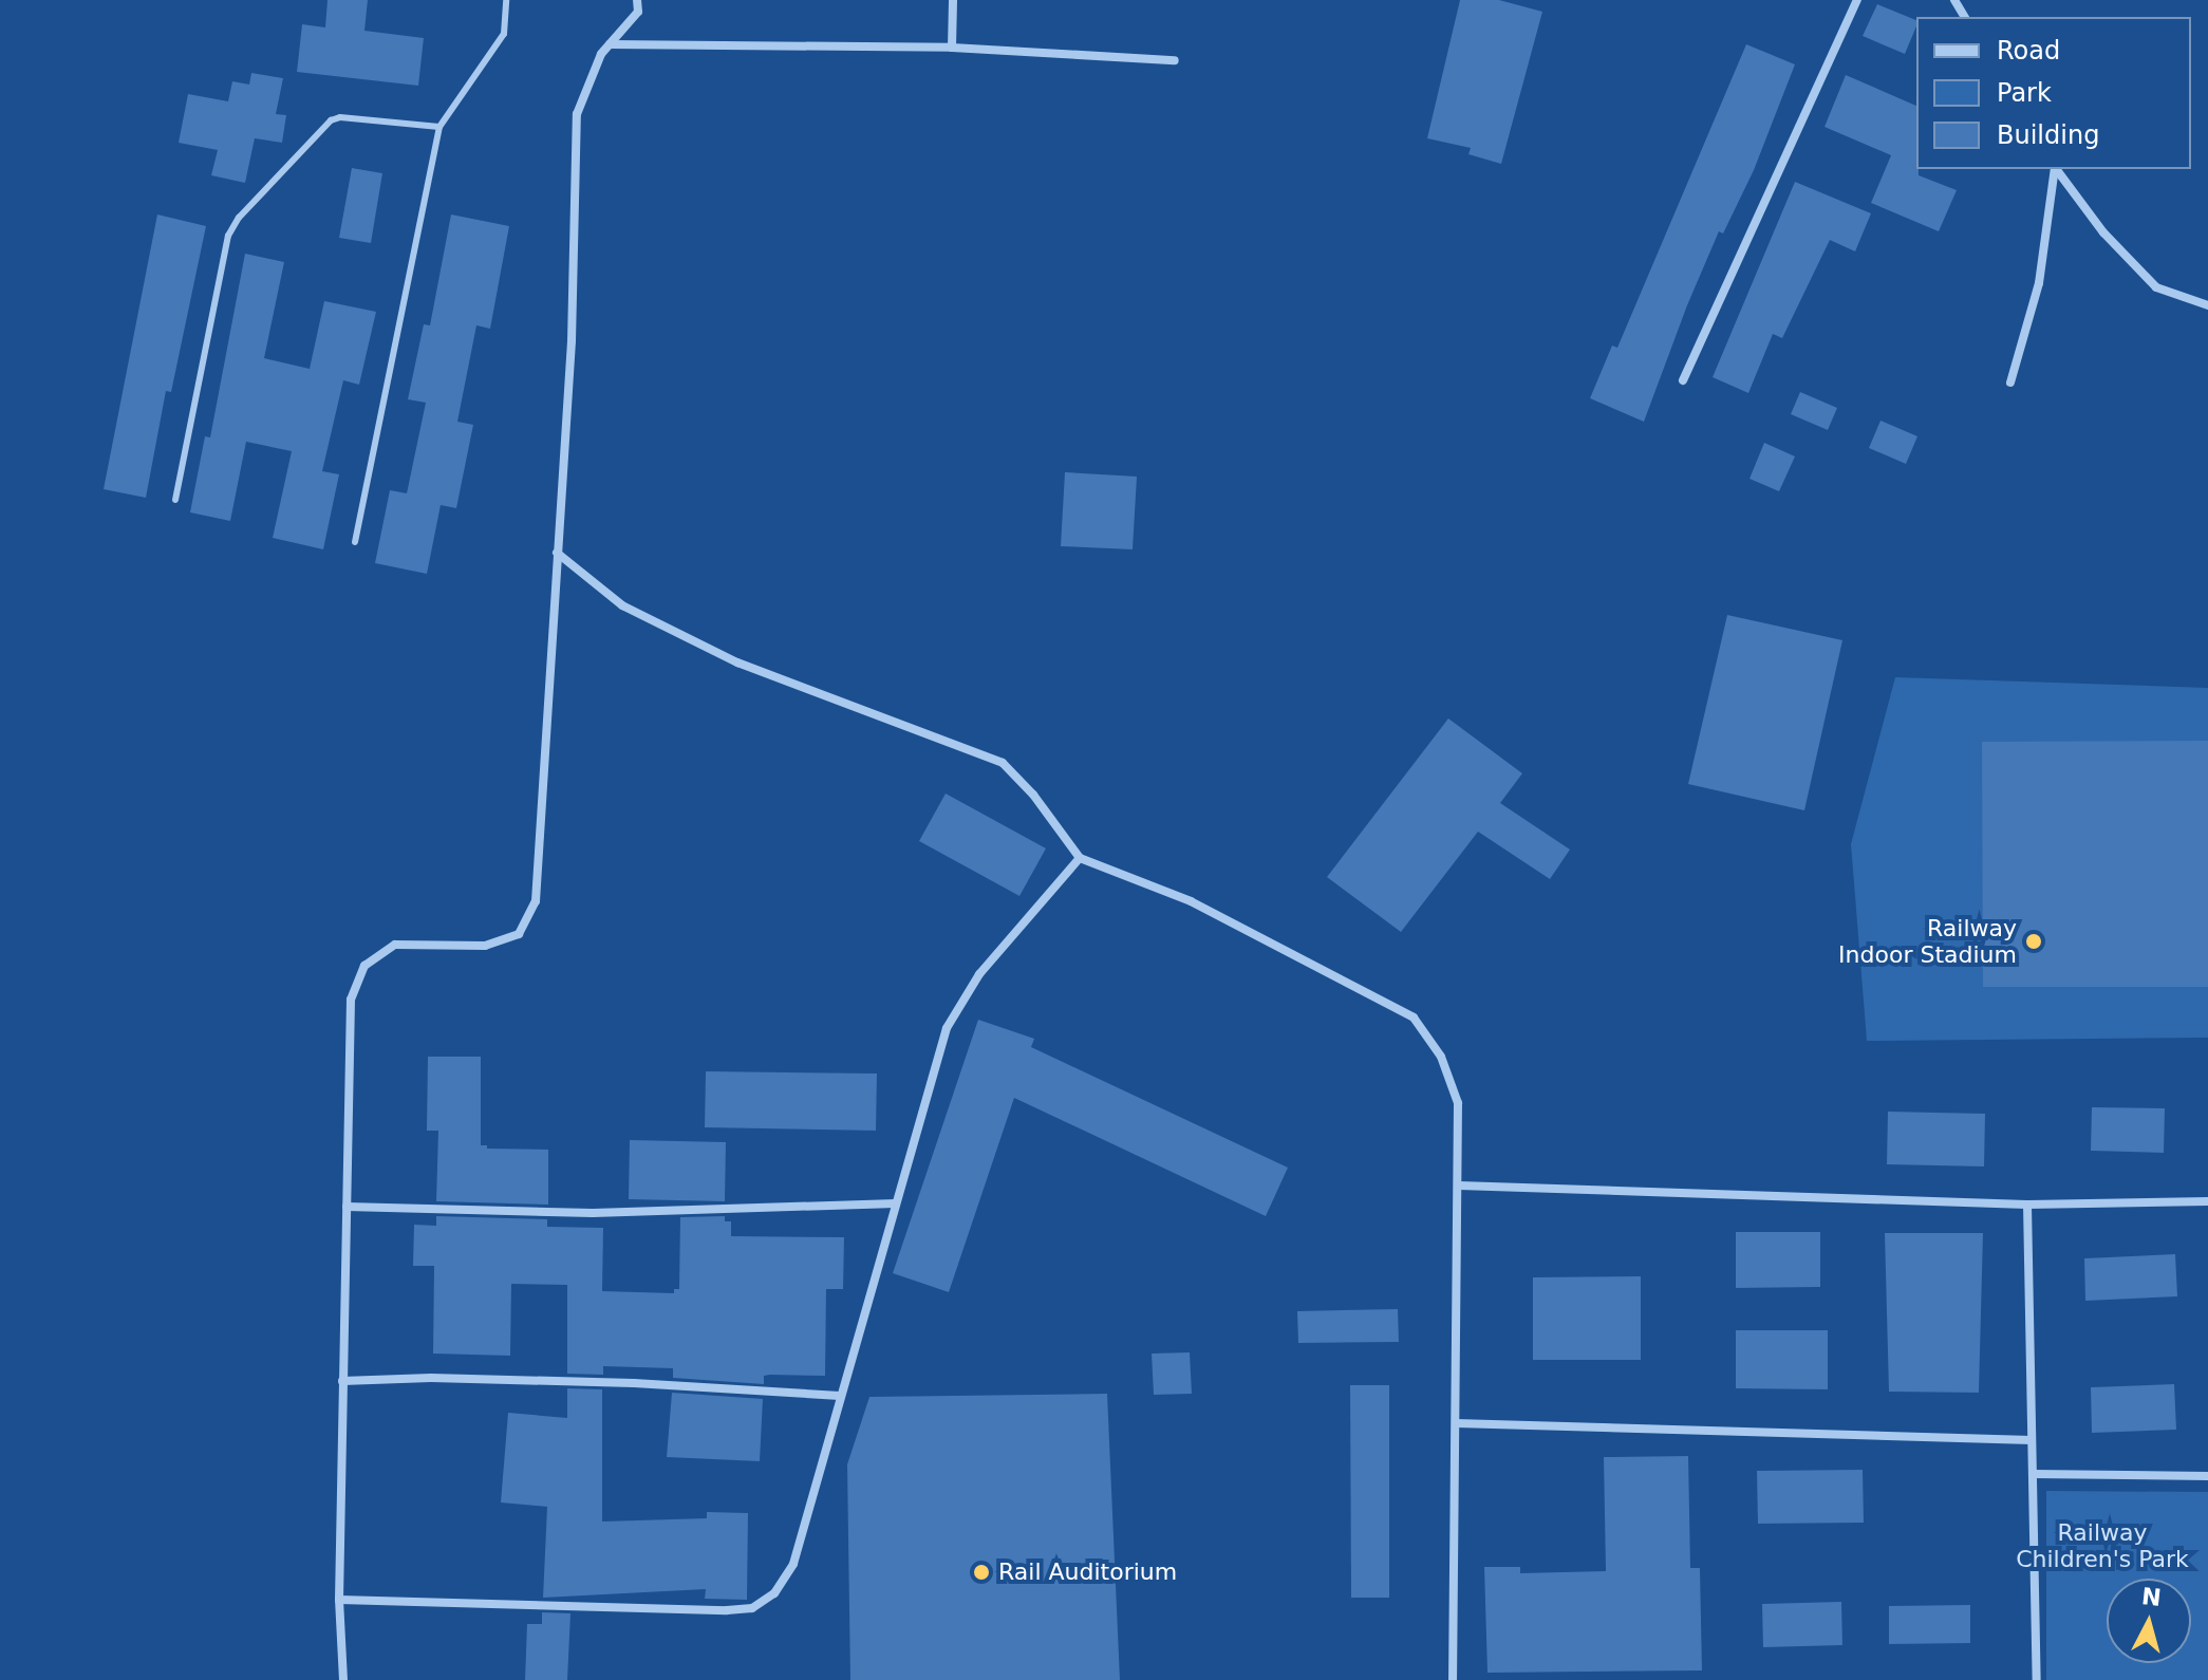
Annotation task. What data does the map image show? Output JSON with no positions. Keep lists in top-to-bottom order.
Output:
{
  "parks": ["Railway Children's Park"],
  "places": ["Railway Indoor Stadium", "Rail Auditorium"],
  "legend": ["Road", "Park", "Building"],
  "north": "top"
}
